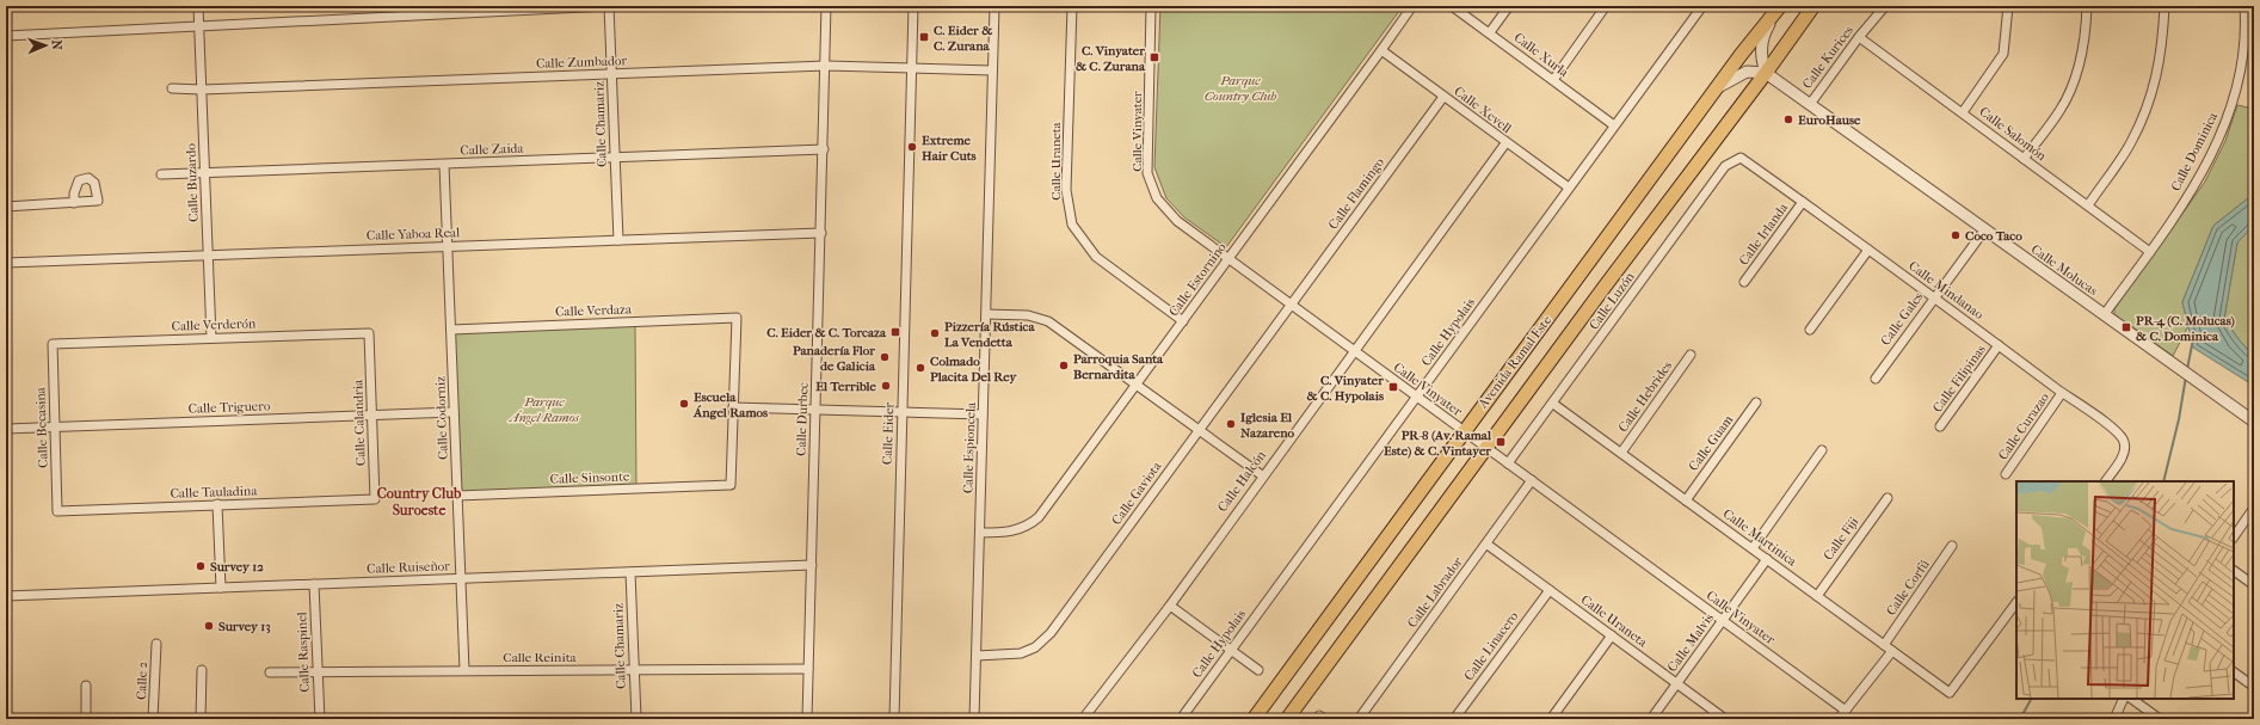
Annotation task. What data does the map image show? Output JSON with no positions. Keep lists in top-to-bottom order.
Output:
{
  "streets": {
    "main road": ["Avenida Ramal Este"],
    "street": [
      "Calle Xurla",
      "Calle Kurices",
      "Calle Zumbador",
      "Calle Xevell",
      "Calle Chamariz",
      "Calle Vinyater",
      "Calle Salomón",
      "Calle Zaida",
      "Calle Dominica",
      "Calle Uraneta",
      "Calle Buzardo",
      "Calle Flamingo",
      "Calle Yaboa Real",
      "Calle Irlanda",
      "Calle Molucas",
      "Calle Estornino",
      "Calle Mindanao",
      "Calle Luzón",
      "Calle Verdaza",
      "Calle Gales",
      "Calle Verderón",
      "Calle Hypolais",
      "Calle Filipinas",
      "Calle Hebrides",
      "Calle Triguero",
      "Calle Codorniz",
      "Calle Durbec",
      "Calle Calandria",
      "Calle Curazao",
      "Calle Becasina",
      "Calle Eider",
      "Calle Guam",
      "Calle Espioncela",
      "Calle Sinsonte",
      "Calle Halcón",
      "Calle Tauladina",
      "Calle Gaviota",
      "Calle Martinica",
      "Calle Fiji",
      "Calle Ruiseñor",
      "Calle Corfú",
      "Calle Labrador",
      "Calle Malvis",
      "Calle Linacero",
      "Calle Raspinel",
      "Calle Reinita",
      "Calle 2"
    ]
  },
  "crossings": [
    ["Calle Xurla", "Calle Hypolais"],
    ["Calle Kurices", "Calle Salomón"],
    ["Calle Kurices", "Calle Molucas"],
    ["Calle Zumbador", "Calle Chamariz"],
    ["Calle Zumbador", "Calle Buzardo"],
    ["Calle Zumbador", "Calle Durbec"],
    ["Calle Zumbador", "Calle Eider"],
    ["Calle Zumbador", "Calle Espioncela"],
    ["Calle Xevell", "Calle Flamingo"],
    ["Calle Xevell", "Calle Estornino"],
    ["Calle Xevell", "Calle Hypolais"],
    ["Calle Xevell", "Calle Halcón"],
    ["Calle Chamariz", "Calle Zaida"],
    ["Calle Chamariz", "Calle Yaboa Real"],
    ["Calle Chamariz", "Calle Ruiseñor"],
    ["Calle Chamariz", "Calle Reinita"],
    ["Calle Vinyater", "Calle Flamingo"],
    ["Calle Vinyater", "Calle Estornino"],
    ["Calle Vinyater", "Calle Luzón"],
    ["Calle Vinyater", "Calle Hypolais"],
    ["Calle Vinyater", "Avenida Ramal Este"],
    ["Calle Vinyater", "Calle Halcón"],
    ["Calle Vinyater", "Calle Gaviota"],
    ["Calle Vinyater", "Calle Labrador"],
    ["Calle Vinyater", "Calle Malvis"],
    ["Calle Salomón", "Calle Dominica"],
    ["Calle Zaida", "Calle Buzardo"],
    ["Calle Zaida", "Calle Codorniz"],
    ["Calle Zaida", "Calle Durbec"],
    ["Calle Dominica", "Calle Molucas"],
    ["Calle Uraneta", "Calle Estornino"],
    ["Calle Uraneta", "Calle Labrador"],
    ["Calle Uraneta", "Calle Malvis"],
    ["Calle Uraneta", "Calle Linacero"],
    ["Calle Buzardo", "Calle Yaboa Real"],
    ["Calle Buzardo", "Calle Verderón"],
    ["Calle Flamingo", "Calle Gaviota"],
    ["Calle Yaboa Real", "Calle Codorniz"],
    ["Calle Yaboa Real", "Calle Durbec"],
    ["Calle Irlanda", "Calle Mindanao"],
    ["Calle Molucas", "Calle Gales"],
    ["Calle Molucas", "Avenida Ramal Este"],
    ["Calle Estornino", "Calle Espioncela"],
    ["Calle Mindanao", "Calle Luzón"],
    ["Calle Mindanao", "Calle Gales"],
    ["Calle Mindanao", "Calle Filipinas"],
    ["Calle Mindanao", "Calle Curazao"],
    ["Calle Luzón", "Calle Martinica"],
    ["Calle Verdaza", "Calle Codorniz"],
    ["Calle Verdaza", "Calle Sinsonte"],
    ["Calle Verderón", "Calle Calandria"],
    ["Calle Verderón", "Calle Becasina"],
    ["Calle Hebrides", "Calle Martinica"],
    ["Calle Triguero", "Calle Codorniz"],
    ["Calle Triguero", "Calle Calandria"],
    ["Calle Triguero", "Calle Becasina"],
    ["Calle Codorniz", "Calle Sinsonte"],
    ["Calle Codorniz", "Calle Ruiseñor"],
    ["Calle Codorniz", "Calle Reinita"],
    ["Calle Durbec", "Calle Ruiseñor"],
    ["Calle Durbec", "Calle Reinita"],
    ["Calle Calandria", "Calle Tauladina"],
    ["Calle Becasina", "Calle Tauladina"],
    ["Calle Guam", "Calle Martinica"],
    ["Calle Espioncela", "Calle Gaviota"],
    ["Calle Martinica", "Calle Fiji"],
    ["Calle Martinica", "Calle Corfú"],
    ["Calle Martinica", "Calle Malvis"],
    ["Calle Ruiseñor", "Calle Raspinel"],
    ["Calle Raspinel", "Calle Reinita"]
  ],
  "districts": ["Country Club Suroeste"],
  "parks": ["Parque Country Club", "Parque Ángel Ramos"],
  "places": {
    "transit": [
      "C. Eider & C. Zurana",
      "C. Vinyater & C. Zurana",
      "PR-4 (C. Molucas) & C. Dominica",
      "C. Eider & C. Torcaza",
      "C. Vinyater & C. Hypolais",
      "PR-8 (Av. Ramal Este) & C. Vintayer"
    ],
    "other": [
      "EuroHause",
      "Extreme Hair Cuts",
      "Coco Taco",
      "Pizzería Rústica La Vendetta",
      "Panadería Flor de Galicia",
      "Parroquia Santa Bernardita",
      "Colmado Placita Del Rey",
      "El Terrible",
      "Escuela Ángel Ramos",
      "Iglesia El Nazareno",
      "Survey 12",
      "Survey 13"
    ]
  },
  "north": "right"
}
